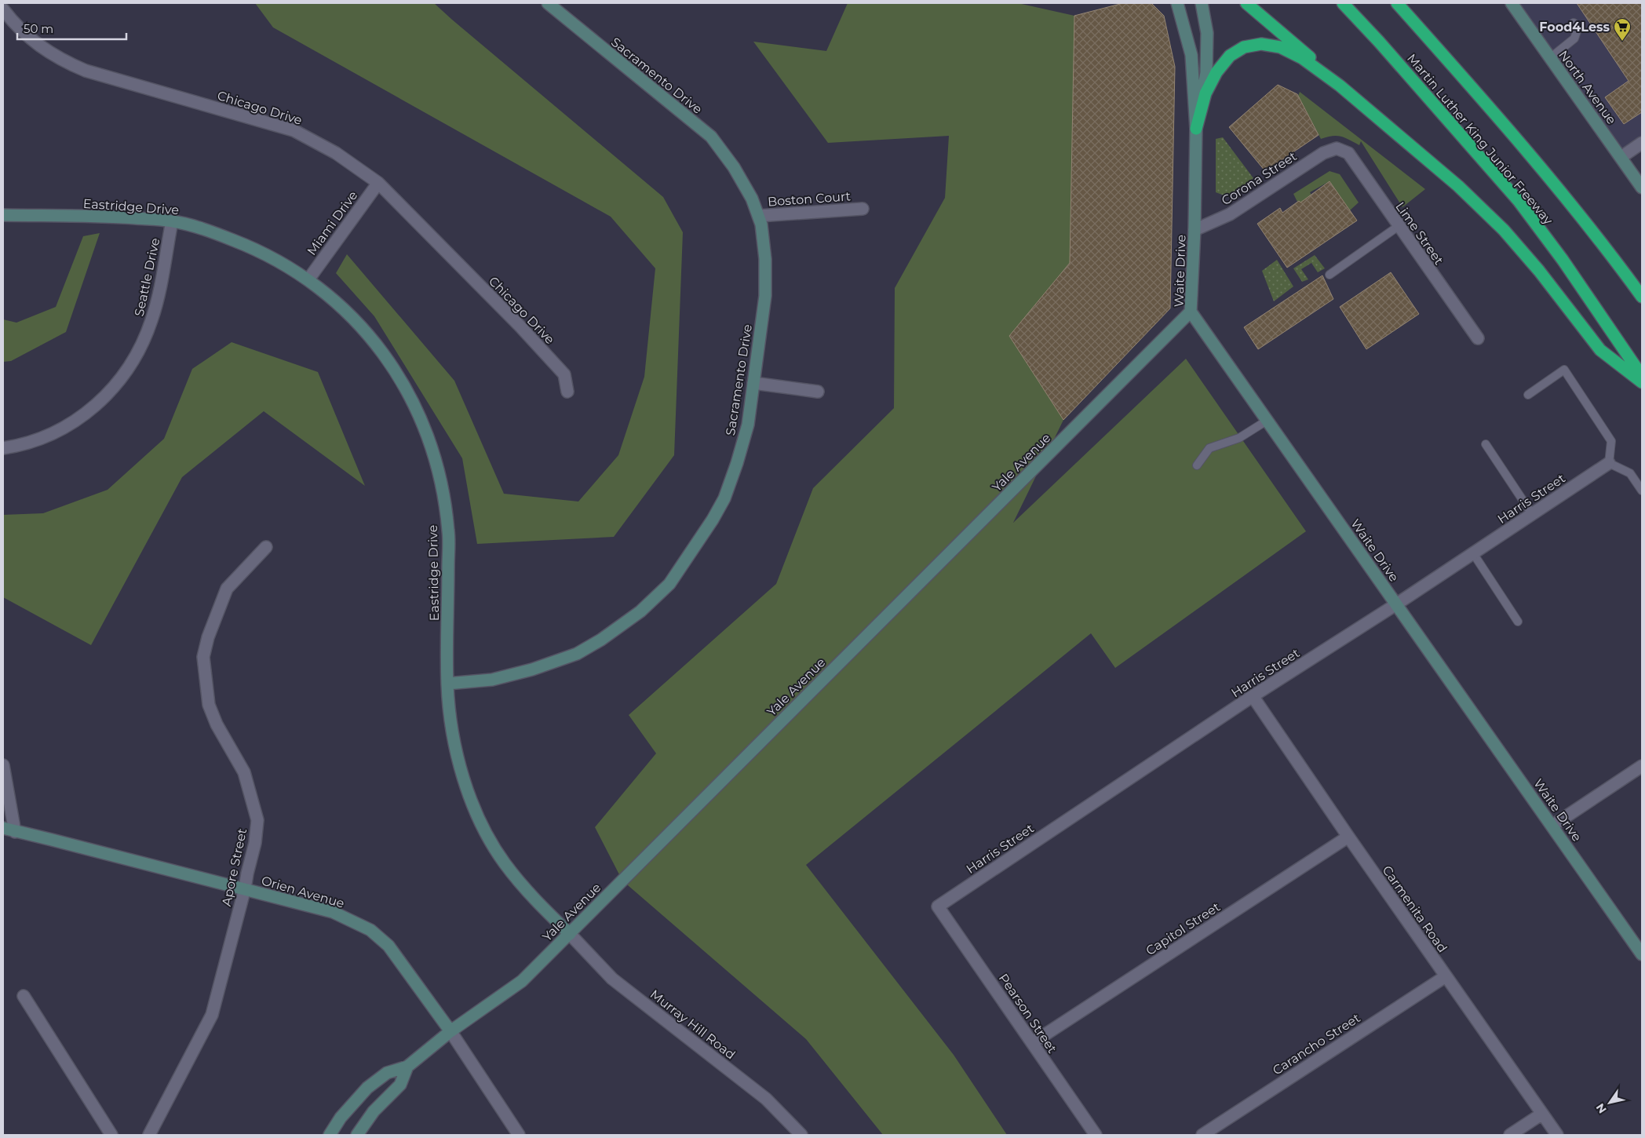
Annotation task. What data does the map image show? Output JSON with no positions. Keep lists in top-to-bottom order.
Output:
{
  "streets": {
    "highway": ["Martin Luther King Junior Freeway"],
    "street": [
      "Sacramento Drive",
      "North Avenue",
      "Chicago Drive",
      "Corona Street",
      "Boston Court",
      "Eastridge Drive",
      "Miami Drive",
      "Lime Street",
      "Waite Drive",
      "Seattle Drive",
      "Yale Avenue",
      "Harris Street",
      "Apore Street",
      "Orien Avenue",
      "Carmenita Road",
      "Capitol Street",
      "Pearson Street",
      "Murray Hill Road",
      "Carancho Street"
    ]
  },
  "crossings": [
    ["Sacramento Drive", "Boston Court"],
    ["Sacramento Drive", "Eastridge Drive"],
    ["Chicago Drive", "Miami Drive"],
    ["Corona Street", "Lime Street"],
    ["Corona Street", "Waite Drive"],
    ["Eastridge Drive", "Miami Drive"],
    ["Eastridge Drive", "Seattle Drive"],
    ["Eastridge Drive", "Yale Avenue"],
    ["Eastridge Drive", "Murray Hill Road"],
    ["Waite Drive", "Yale Avenue"],
    ["Waite Drive", "Harris Street"],
    ["Yale Avenue", "Orien Avenue"],
    ["Yale Avenue", "Murray Hill Road"],
    ["Harris Street", "Carmenita Road"],
    ["Harris Street", "Pearson Street"],
    ["Apore Street", "Orien Avenue"],
    ["Carmenita Road", "Capitol Street"],
    ["Carmenita Road", "Carancho Street"],
    ["Capitol Street", "Pearson Street"]
  ],
  "places": {
    "supermarket": ["Food4Less"]
  },
  "scale_bar": "50 m",
  "north": "bottom left"
}
